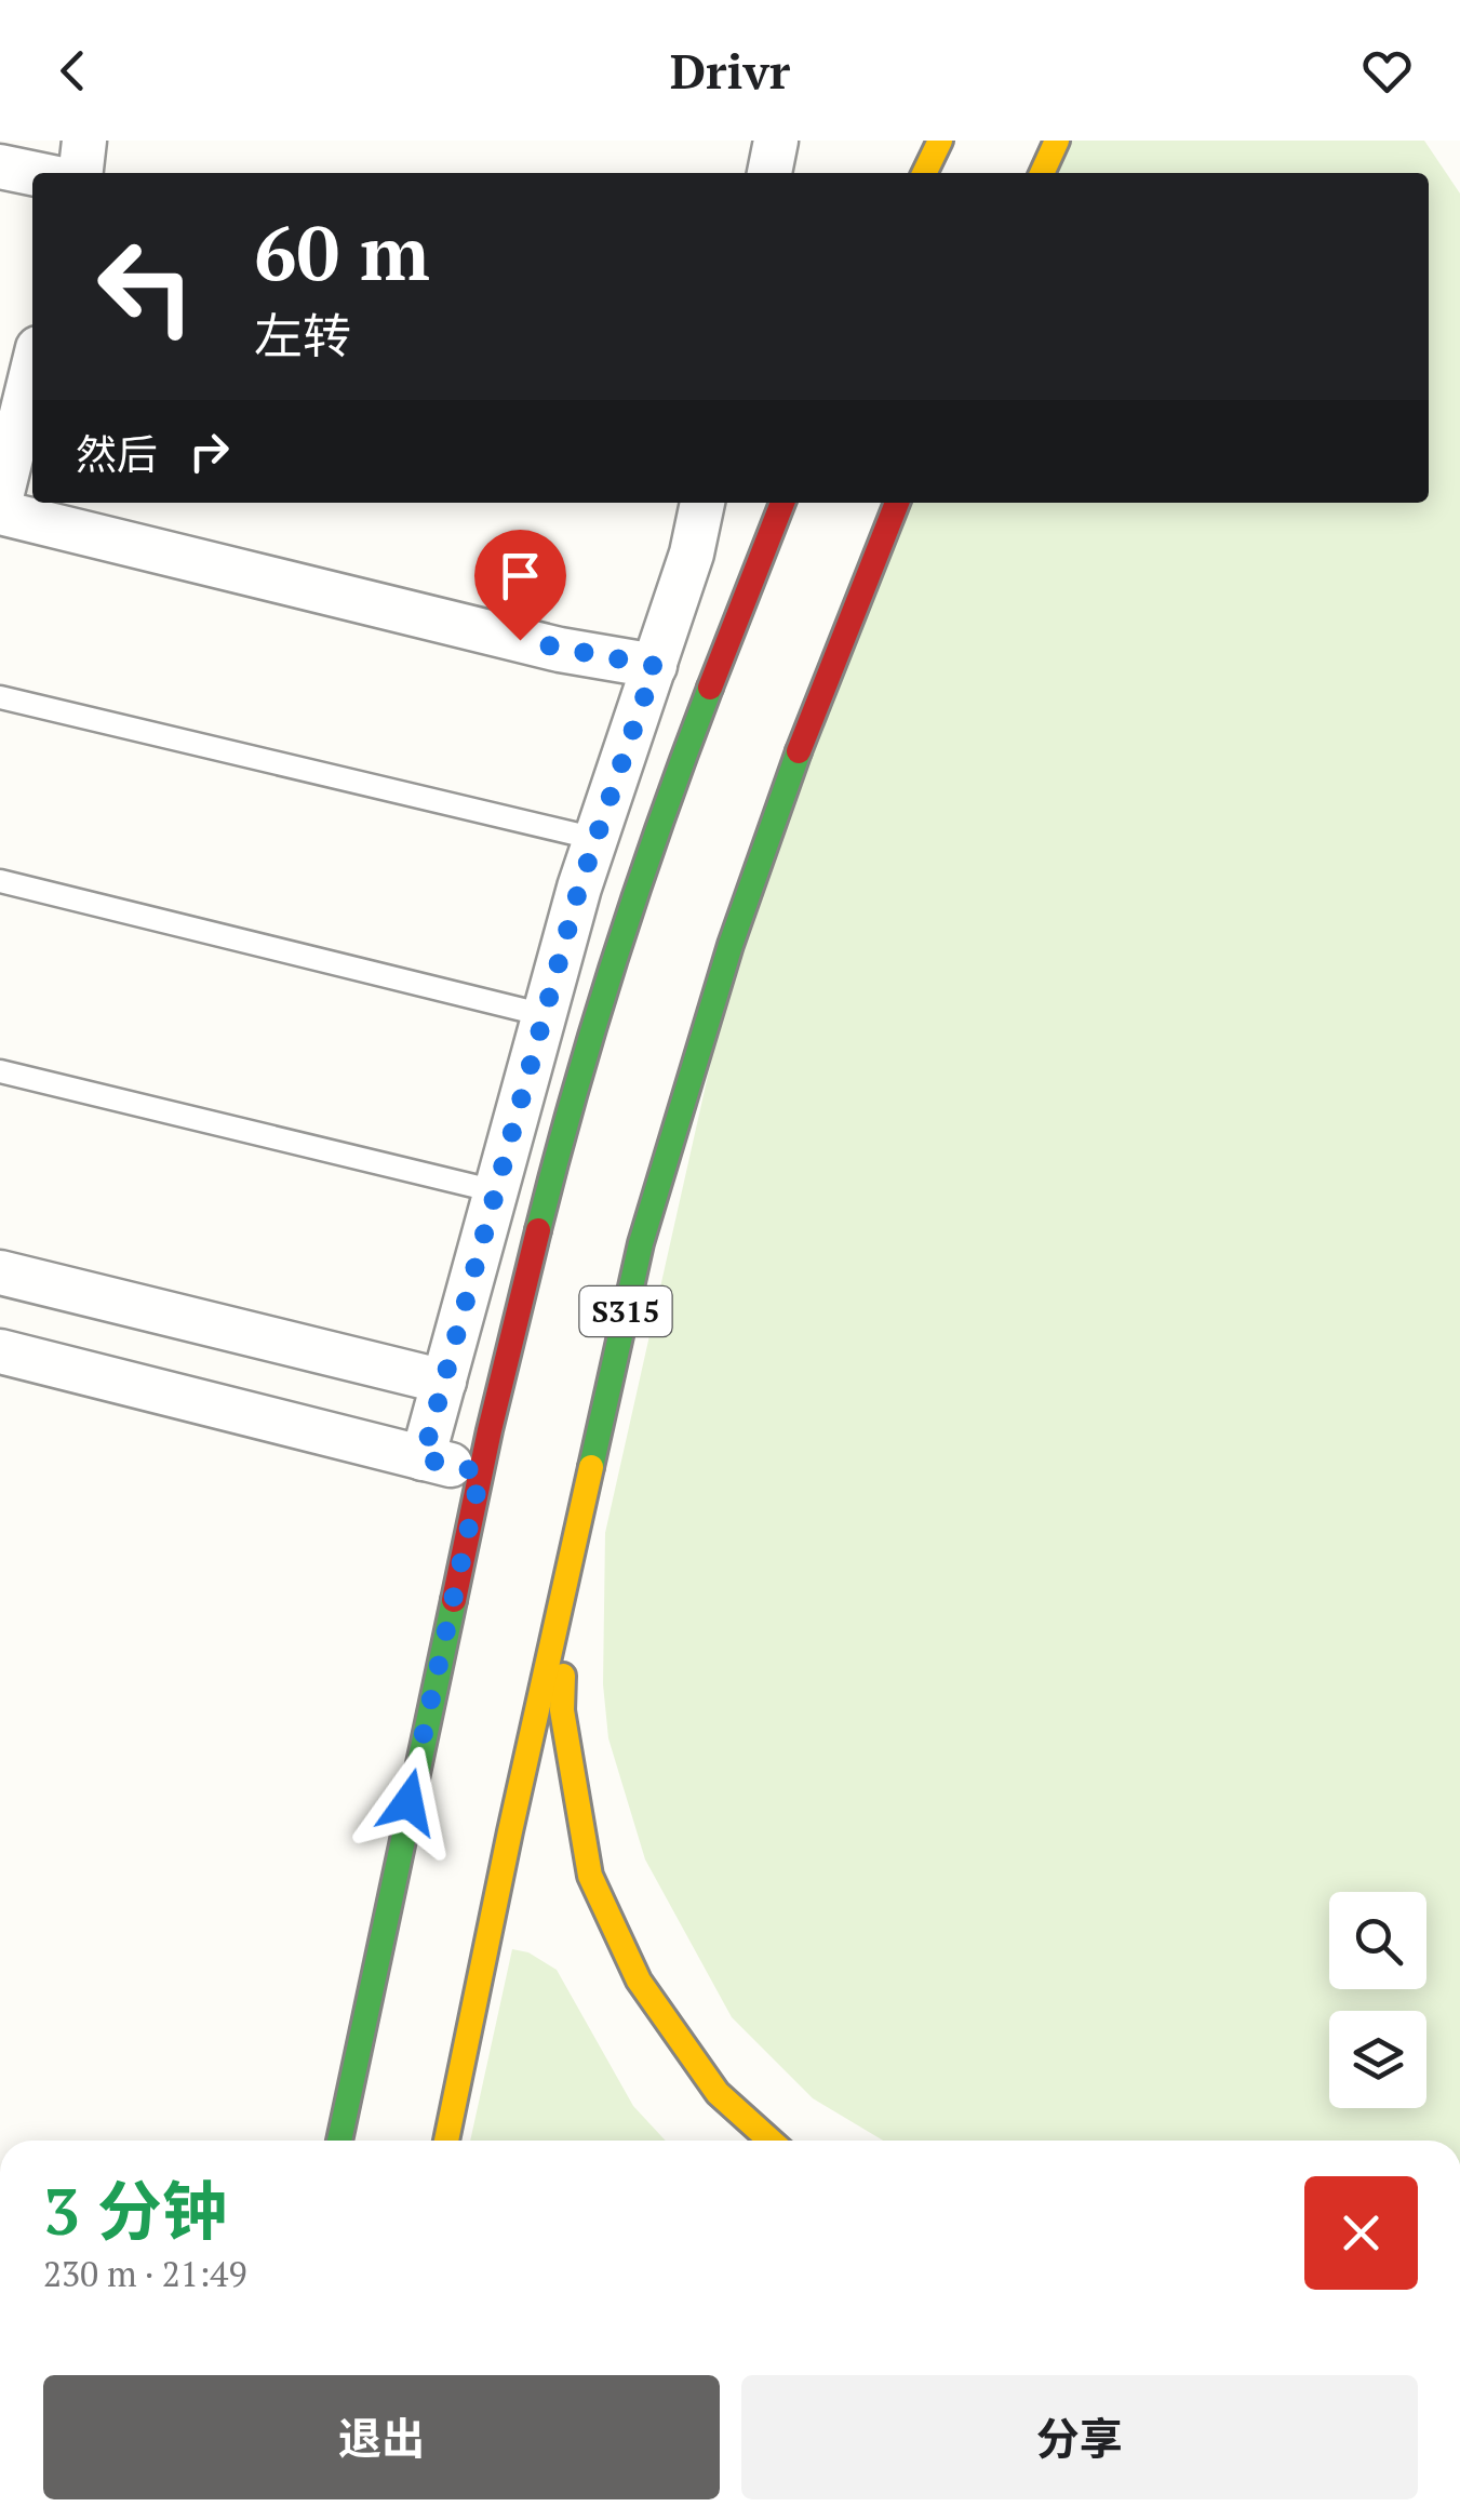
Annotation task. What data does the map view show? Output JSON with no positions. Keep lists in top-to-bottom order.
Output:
{
  "streets": {
    "main road": ["S315"]
  },
  "page": {
    "header": "Drivr",
    "turn": ["60 m", "左转"],
    "then": "然后",
    "heading": ["3 分钟", "230 m · 21:49"],
    "buttons": ["退出", "分享"]
  }
}
